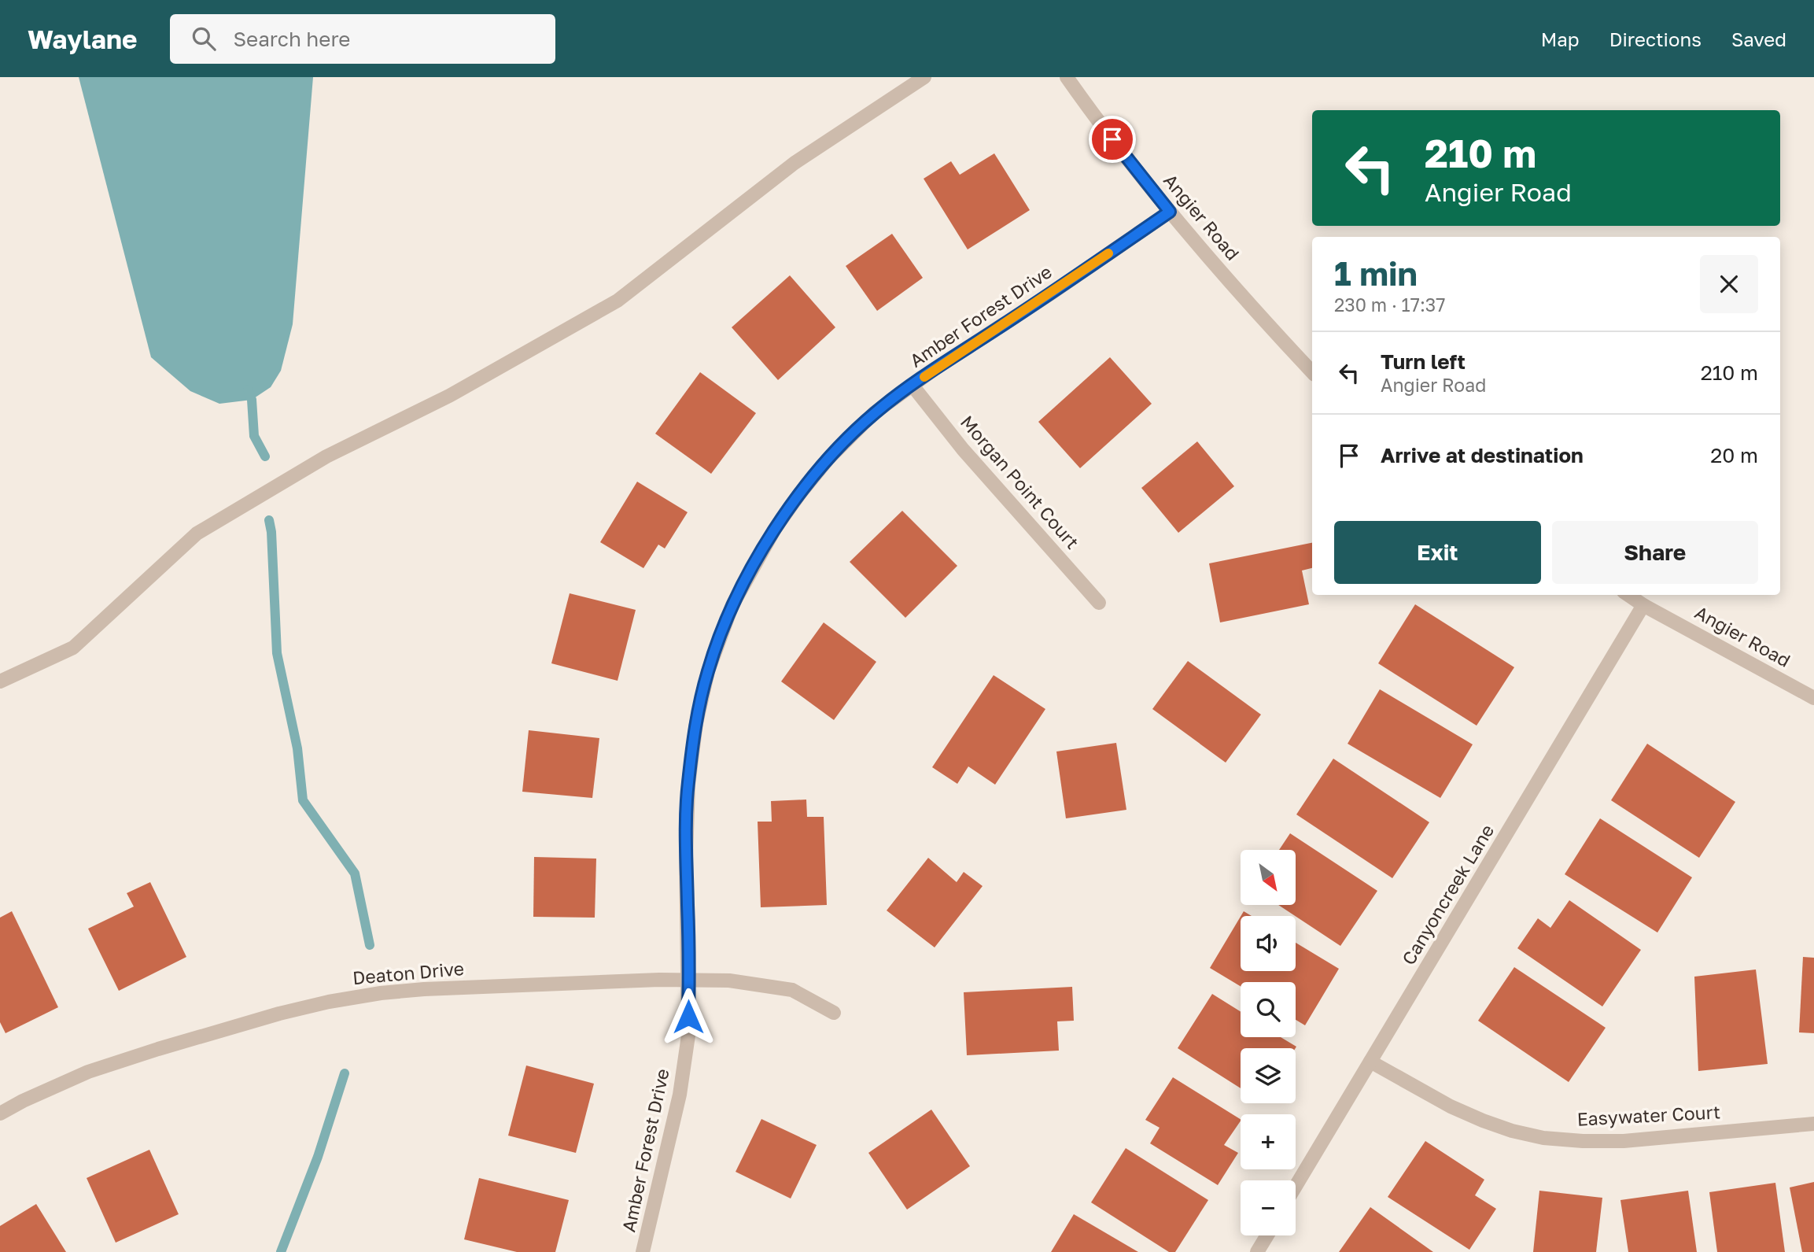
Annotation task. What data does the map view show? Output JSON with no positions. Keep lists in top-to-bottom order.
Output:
{
  "streets": {
    "street": [
      "Angier Road",
      "Amber Forest Drive",
      "Morgan Point Court",
      "Canyoncreek Lane",
      "Deaton Drive",
      "Easywater Court"
    ]
  },
  "crossings": [
    ["Angier Road", "Amber Forest Drive"],
    ["Angier Road", "Canyoncreek Lane"],
    ["Amber Forest Drive", "Morgan Point Court"],
    ["Amber Forest Drive", "Deaton Drive"],
    ["Canyoncreek Lane", "Easywater Court"]
  ],
  "north": "bottom right",
  "page": {
    "header": "Waylane",
    "search": "Search here",
    "nav": ["Map", "Directions", "Saved"],
    "turn": ["210 m", "Angier Road"],
    "heading": ["1 min", "230 m · 17:37"],
    "list": [
      {
        "name": "Turn left",
        "note": "Angier Road",
        "value": "210 m"
      },
      {
        "name": "Arrive at destination",
        "value": "20 m"
      }
    ],
    "buttons": ["Exit", "Share"],
    "map_buttons": ["+", "−"]
  }
}
